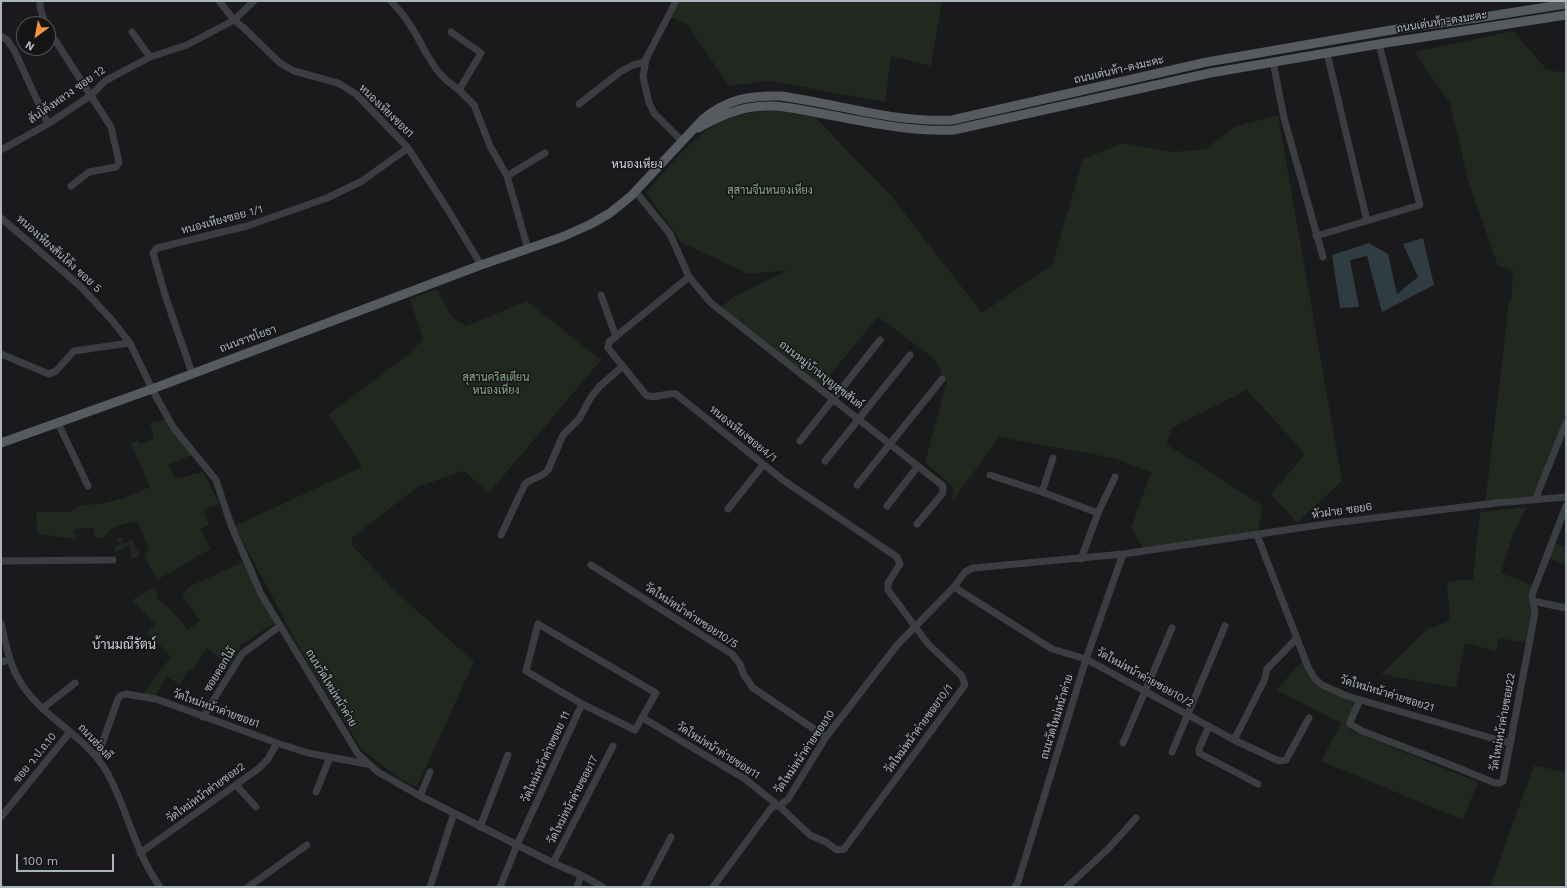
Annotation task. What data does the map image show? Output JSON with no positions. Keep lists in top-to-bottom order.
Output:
{
  "streets": {
    "main road": ["ถนนเด่นห้า-ดงมะดะ", "ถนนราชโยธา"],
    "street": [
      "สันโค้งหลวง ซอย 12",
      "หนองเหียงซอย1",
      "หนองเหียงซอย 1/1",
      "หนองเหียงสันโค้ง ซอย 5",
      "ถนนหมู่บ้านบุญสุขสันต์",
      "หนองเหียงซอย4/1",
      "หัวฝาย ซอย6",
      "วัดใหม่หน้าค่ายซอย10/5",
      "ซอยดอกไม้",
      "วัดใหม่หน้าค่ายซอย10/2",
      "ถนนวัดใหม่หน้าค่าย",
      "วัดใหม่หน้าค่ายซอย21",
      "วัดใหม่หน้าค่ายซอย1",
      "วัดใหม่หน้าค่ายซอย22",
      "วัดใหม่หน้าค่ายซอย10/1",
      "ถนนฮ่องลี",
      "วัดใหม่หน้าค่ายซอย11",
      "วัดใหม่หน้าค่ายซอย10",
      "วัดใหม่หน้าค่ายซอย 11",
      "ซอย ว.ป.ถ.10",
      "วัดใหม่หน้าค่ายซอย2",
      "วัดใหม่หน้าค่ายซอย17"
    ]
  },
  "crossings": [
    ["ถนนเด่นห้า-ดงมะดะ", "ถนนราชโยธา"],
    ["ถนนเด่นห้า-ดงมะดะ", "ถนนหมู่บ้านบุญสุขสันต์"],
    ["สันโค้งหลวง ซอย 12", "หนองเหียงซอย1"],
    ["หนองเหียงซอย1", "หนองเหียงซอย 1/1"],
    ["หนองเหียงซอย1", "ถนนราชโยธา"],
    ["หนองเหียงซอย 1/1", "ถนนราชโยธา"],
    ["หนองเหียงสันโค้ง ซอย 5", "ถนนราชโยธา"],
    ["หนองเหียงสันโค้ง ซอย 5", "ถนนวัดใหม่หน้าค่าย"],
    ["ถนนราชโยธา", "ถนนวัดใหม่หน้าค่าย"],
    ["หนองเหียงซอย4/1", "วัดใหม่หน้าค่ายซอย10/1"],
    ["หนองเหียงซอย4/1", "วัดใหม่หน้าค่ายซอย10"],
    ["หัวฝาย ซอย6", "วัดใหม่หน้าค่ายซอย10/2"],
    ["หัวฝาย ซอย6", "ถนนวัดใหม่หน้าค่าย"],
    ["หัวฝาย ซอย6", "วัดใหม่หน้าค่ายซอย21"],
    ["หัวฝาย ซอย6", "วัดใหม่หน้าค่ายซอย10"],
    ["วัดใหม่หน้าค่ายซอย10/5", "วัดใหม่หน้าค่ายซอย10"],
    ["ซอยดอกไม้", "ถนนวัดใหม่หน้าค่าย"],
    ["ซอยดอกไม้", "วัดใหม่หน้าค่ายซอย1"],
    ["วัดใหม่หน้าค่ายซอย10/2", "ถนนวัดใหม่หน้าค่าย"],
    ["วัดใหม่หน้าค่ายซอย10/2", "วัดใหม่หน้าค่ายซอย10"],
    ["ถนนวัดใหม่หน้าค่าย", "วัดใหม่หน้าค่ายซอย1"],
    ["ถนนวัดใหม่หน้าค่าย", "วัดใหม่หน้าค่ายซอย 11"],
    ["ถนนวัดใหม่หน้าค่าย", "วัดใหม่หน้าค่ายซอย17"],
    ["วัดใหม่หน้าค่ายซอย21", "วัดใหม่หน้าค่ายซอย22"],
    ["วัดใหม่หน้าค่ายซอย1", "ถนนฮ่องลี"],
    ["วัดใหม่หน้าค่ายซอย1", "วัดใหม่หน้าค่ายซอย2"],
    ["วัดใหม่หน้าค่ายซอย10/1", "วัดใหม่หน้าค่ายซอย11"],
    ["วัดใหม่หน้าค่ายซอย10/1", "วัดใหม่หน้าค่ายซอย10"],
    ["ถนนฮ่องลี", "ซอย ว.ป.ถ.10"],
    ["ถนนฮ่องลี", "วัดใหม่หน้าค่ายซอย2"],
    ["วัดใหม่หน้าค่ายซอย11", "วัดใหม่หน้าค่ายซอย10"],
    ["วัดใหม่หน้าค่ายซอย11", "วัดใหม่หน้าค่ายซอย 11"]
  ],
  "districts": ["หนองเหียง", "บ้านมณีรัตน์"],
  "parks": ["สุสานจีนหนองเหียง", "สุสานคริสเตียน หนองเหียง"],
  "scale_bar": "100 m",
  "north": "bottom left"
}
